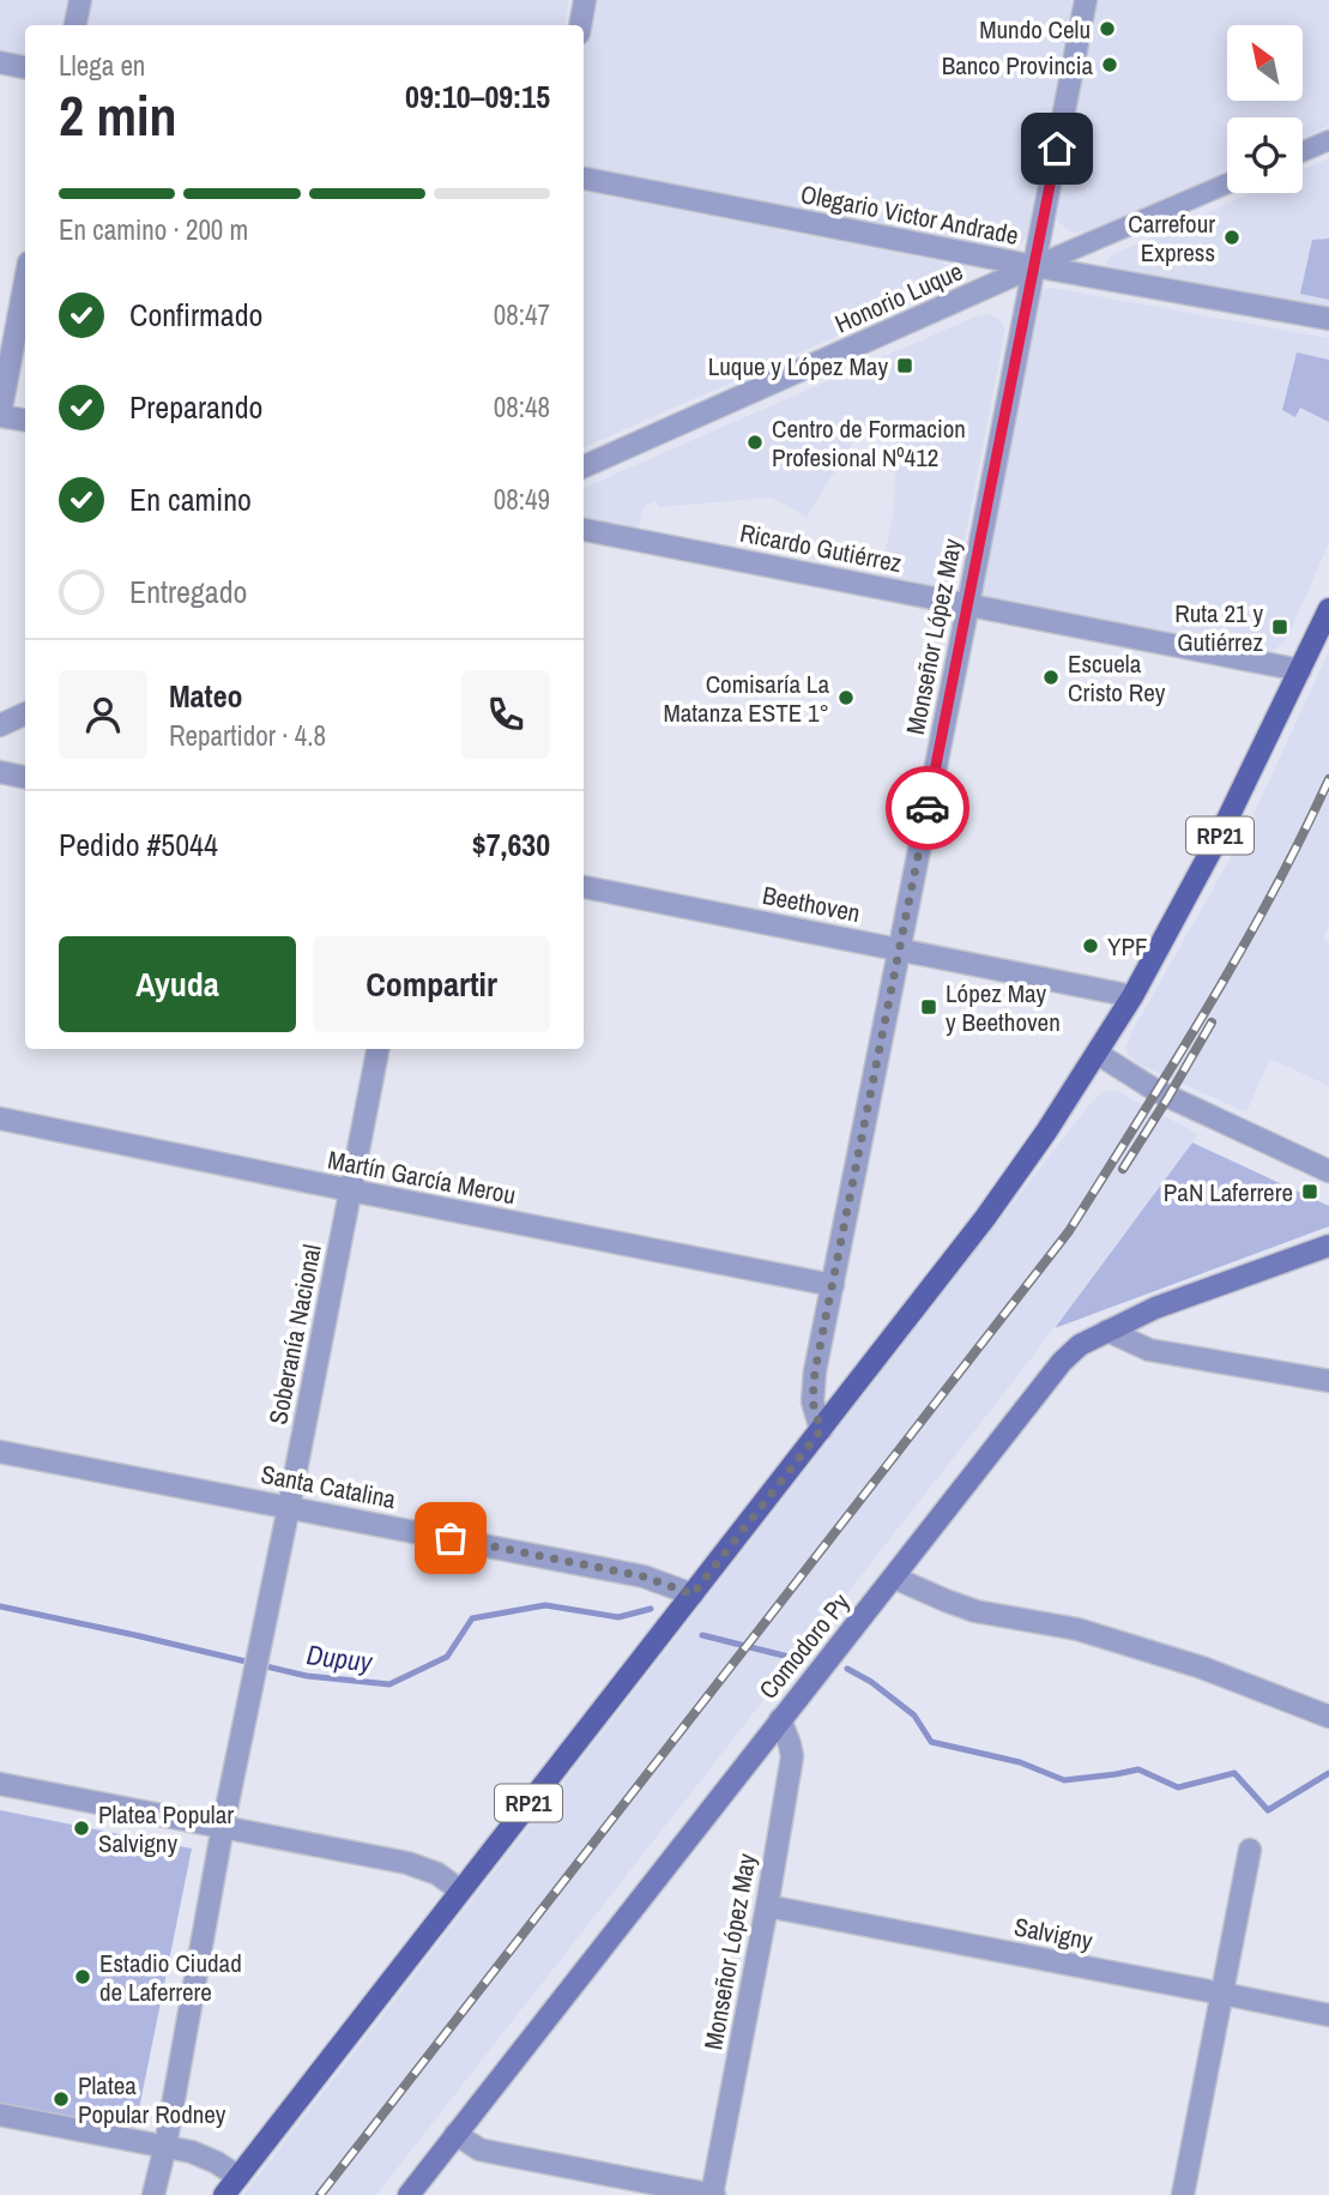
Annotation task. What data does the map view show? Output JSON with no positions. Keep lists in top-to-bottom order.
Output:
{
  "streets": {
    "main road": ["RP21", "Comodoro Py"],
    "street": [
      "Olegario Victor Andrade",
      "Honorio Luque",
      "Ricardo Gutiérrez",
      "Monseñor López May",
      "Beethoven",
      "Martín García Merou",
      "Soberanía Nacional",
      "Santa Catalina",
      "Salvigny"
    ]
  },
  "crossings": [
    ["Olegario Victor Andrade", "Honorio Luque"],
    ["Olegario Victor Andrade", "Monseñor López May"],
    ["Honorio Luque", "Monseñor López May"],
    ["Ricardo Gutiérrez", "Monseñor López May"],
    ["Ricardo Gutiérrez", "RP21"],
    ["Monseñor López May", "RP21"],
    ["Monseñor López May", "Beethoven"],
    ["Monseñor López May", "Martín García Merou"],
    ["Monseñor López May", "Comodoro Py"],
    ["Monseñor López May", "Salvigny"],
    ["RP21", "Beethoven"],
    ["RP21", "Santa Catalina"],
    ["Martín García Merou", "Soberanía Nacional"],
    ["Soberanía Nacional", "Santa Catalina"]
  ],
  "water": ["Dupuy"],
  "places": {
    "other": [
      "Mundo Celu",
      "Banco Provincia",
      "Carrefour Express",
      "Centro de Formacion Profesional Nº412",
      "Escuela Cristo Rey",
      "Comisaría La Matanza ESTE 1°",
      "YPF",
      "Platea Popular Salvigny",
      "Estadio Ciudad de Laferrere",
      "Platea Popular Rodney"
    ],
    "transit": [
      "Luque y López May",
      "Ruta 21 y Gutiérrez",
      "López May y Beethoven",
      "PaN Laferrere"
    ]
  },
  "north": "top left",
  "page": {
    "heading": ["2 min", "Llega en", "09:10–09:15"],
    "panel": [
      "Mateo",
      "Repartidor · 4.8",
      "Pedido #5044",
      "$7,630"
    ],
    "bar": "En camino · 200 m",
    "list": [
      ["Confirmado", "08:47"],
      ["Preparando", "08:48"],
      ["En camino", "08:49"],
      "Entregado"
    ],
    "buttons": ["Ayuda", "Compartir"]
  }
}
